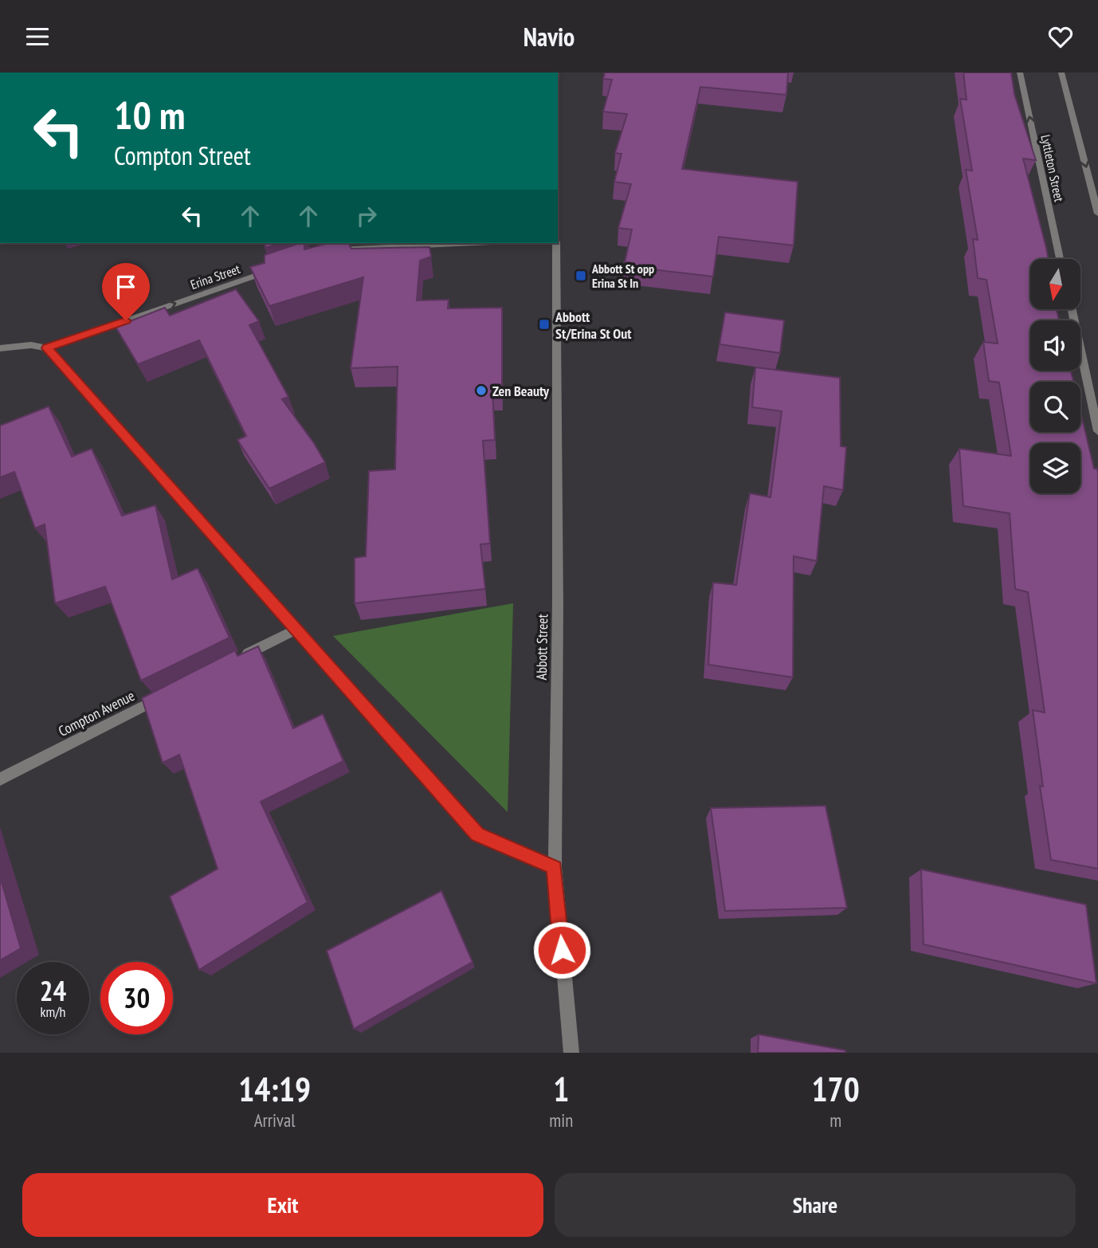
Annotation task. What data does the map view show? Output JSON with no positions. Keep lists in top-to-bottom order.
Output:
{
  "streets": {
    "street": [
      "Lyttleton Street",
      "Erina Street",
      "Abbott Street",
      "Compton Avenue"
    ]
  },
  "one_way": ["Erina Street"],
  "places": {
    "transit": ["Abbott St opp Erina St In", "Abbott St/Erina St Out"],
    "other": ["Zen Beauty"]
  },
  "north": "bottom",
  "page": {
    "header": "Navio",
    "turn": ["10 m", "Compton Street"],
    "speed": "24 km/h",
    "limit": "30",
    "eta": [
      "14:19",
      "Arrival",
      "1",
      "min",
      "170",
      "m"
    ],
    "buttons": ["Exit", "Share"]
  }
}
